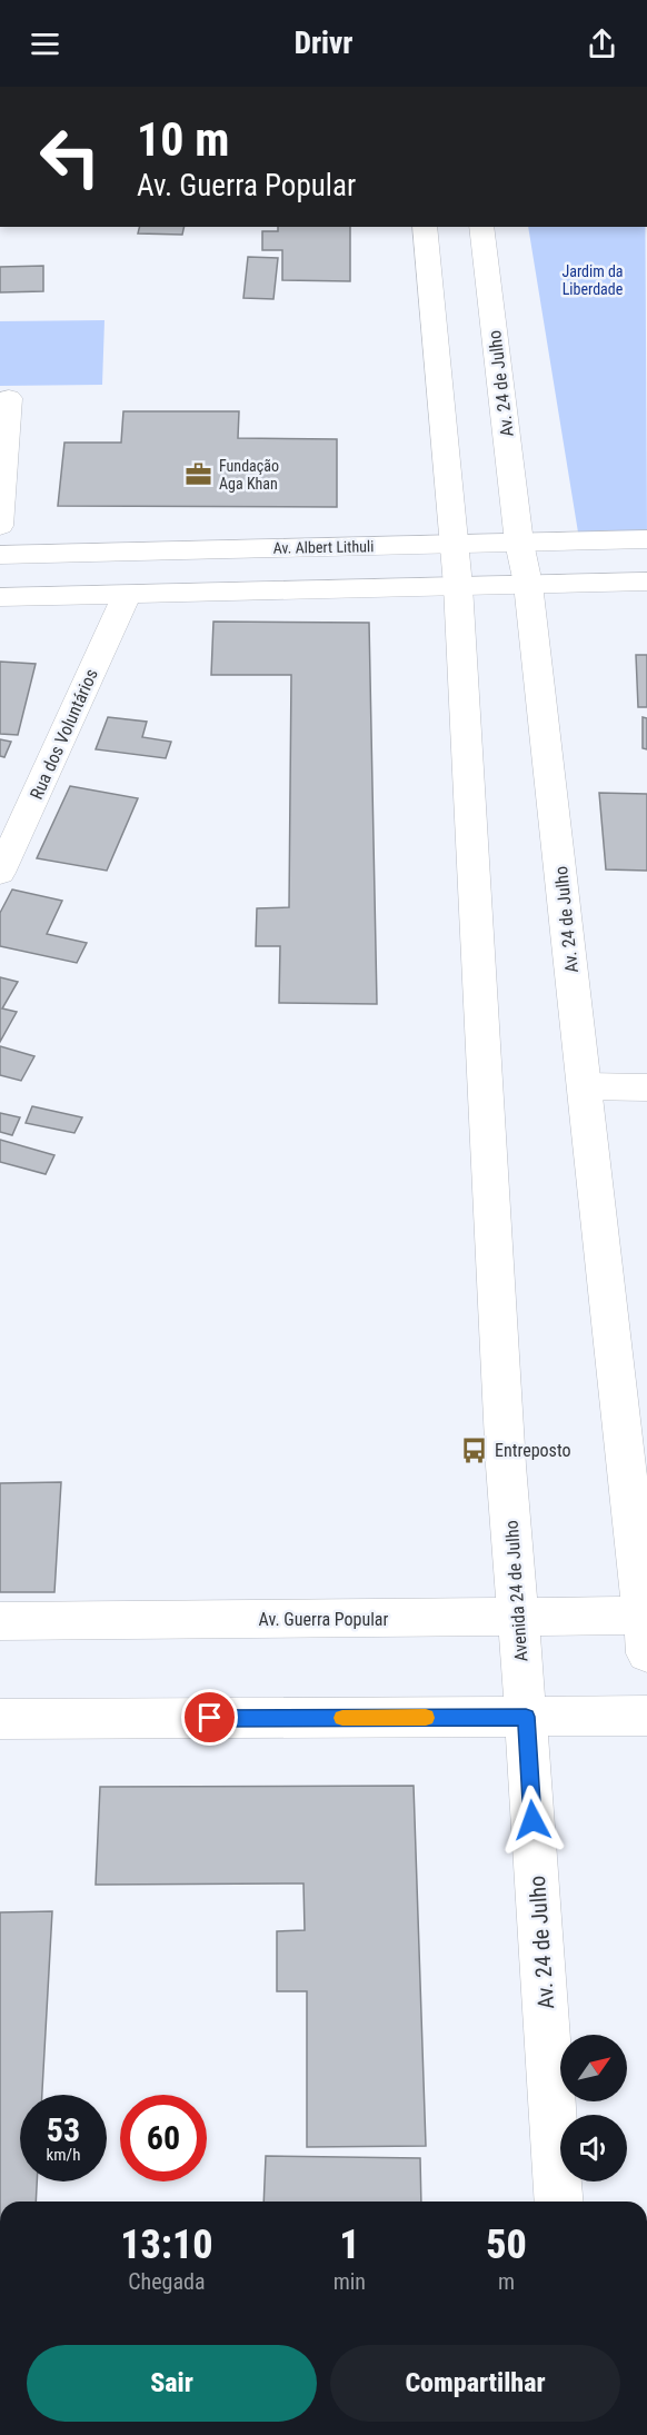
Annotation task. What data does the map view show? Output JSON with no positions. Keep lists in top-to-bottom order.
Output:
{
  "streets": {
    "main road": [
      "Av. 24 de Julho",
      "Av. Albert Lithuli",
      "Rua dos Voluntários",
      "Avenida 24 de Julho",
      "Av. Guerra Popular"
    ]
  },
  "crossings": [
    ["Av. 24 de Julho", "Av. Albert Lithuli"],
    ["Av. 24 de Julho", "Avenida 24 de Julho"],
    ["Av. 24 de Julho", "Av. Guerra Popular"],
    ["Avenida 24 de Julho", "Av. Guerra Popular"]
  ],
  "parks": ["Jardim da Liberdade"],
  "places": {
    "office": ["Fundação Aga Khan"],
    "bus stop": ["Entreposto"]
  },
  "north": "top right",
  "page": {
    "header": "Drivr",
    "turn": ["10 m", "Av. Guerra Popular"],
    "speed": "53 km/h",
    "limit": "60",
    "eta": [
      "13:10",
      "Chegada",
      "1",
      "min",
      "50",
      "m"
    ],
    "buttons": ["Sair", "Compartilhar"]
  }
}
